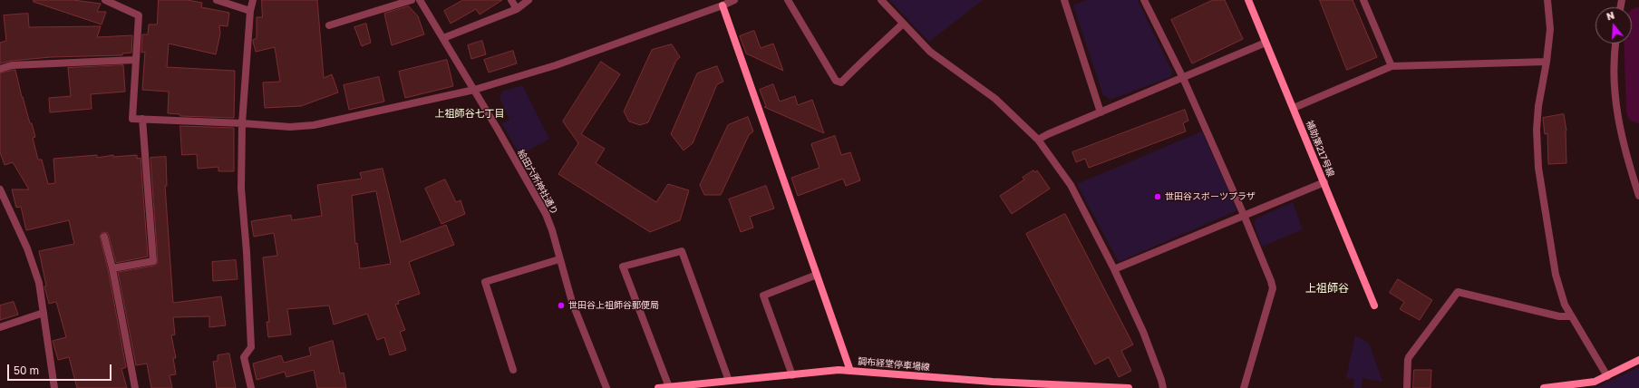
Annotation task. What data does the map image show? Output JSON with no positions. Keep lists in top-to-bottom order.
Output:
{
  "streets": {
    "street": ["補助第217号線", "給田六所神社通り", "調布経堂停車場線"]
  },
  "districts": ["上祖師谷七丁目", "上祖師谷"],
  "places": ["世田谷スポーツプラザ", "世田谷上祖師谷郵便局"],
  "scale_bar": "50 m",
  "north": "top"
}
